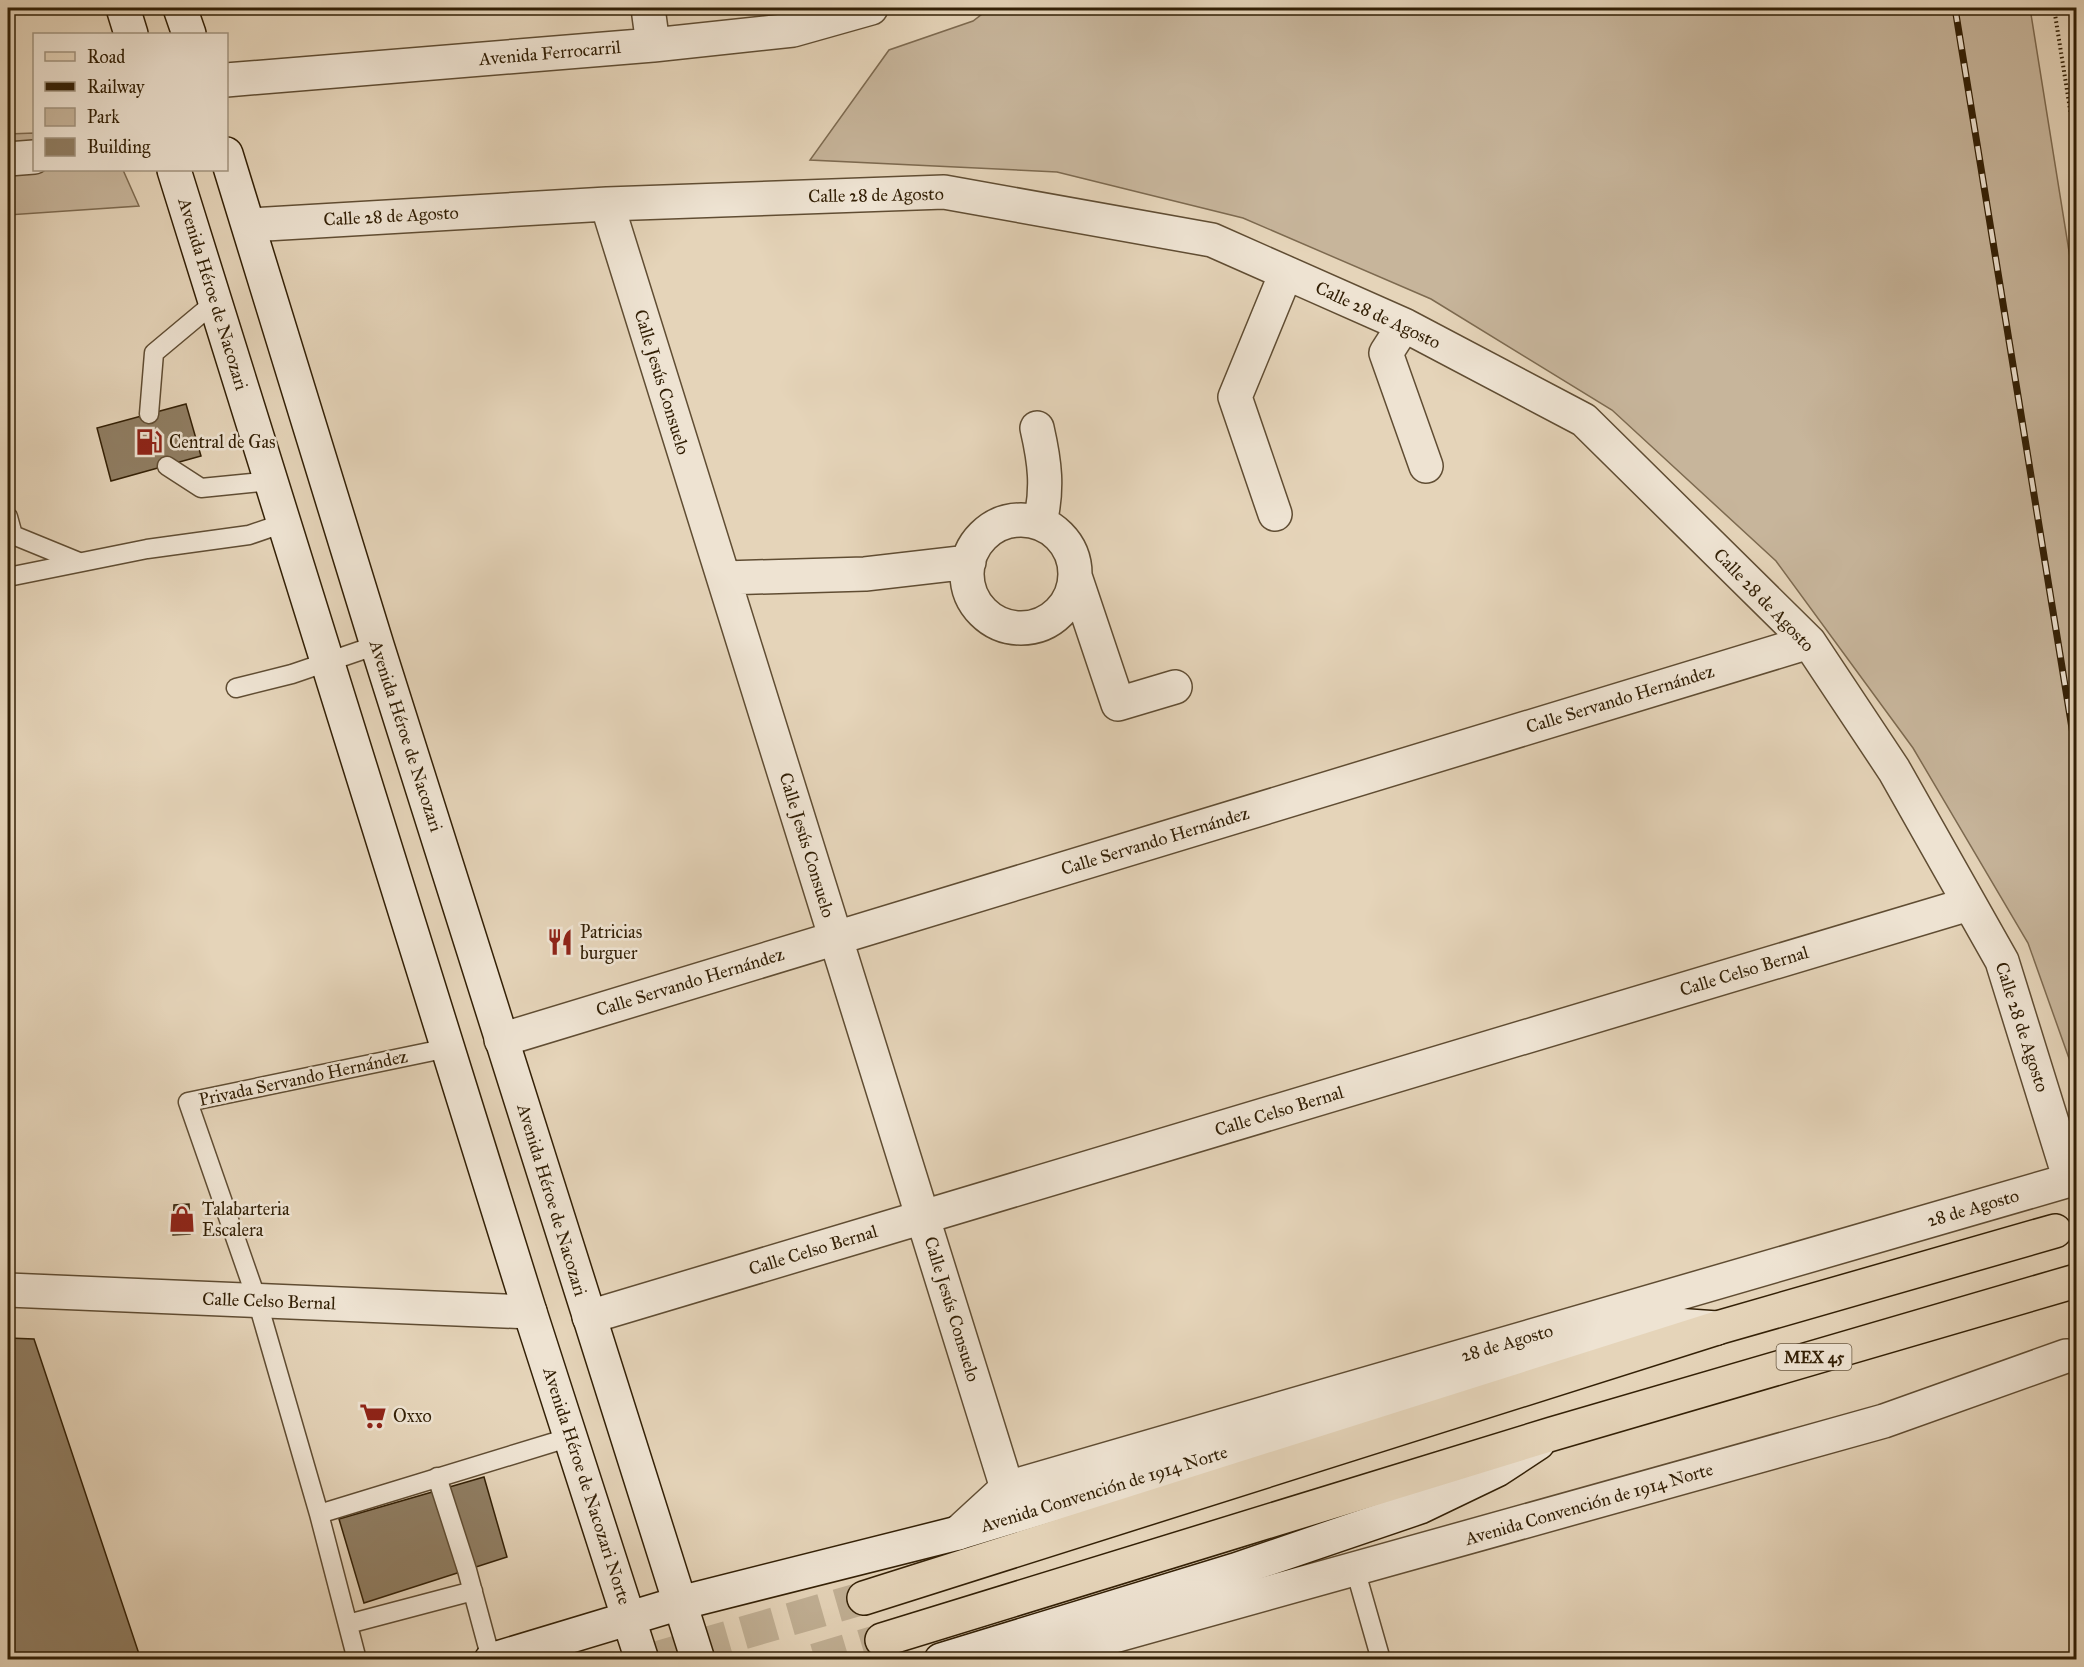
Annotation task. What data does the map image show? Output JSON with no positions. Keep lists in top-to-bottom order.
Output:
{
  "streets": {
    "main road": ["MEX 45", "Avenida Convención de 1914 Norte"],
    "street": [
      "Avenida Ferrocarril",
      "Calle 28 de Agosto",
      "Avenida Héroe de Nacozari",
      "Calle Jesús Consuelo",
      "Calle Servando Hernández",
      "Calle Celso Bernal",
      "28 de Agosto",
      "Avenida Héroe de Nacozari Norte"
    ],
    "lane": ["Privada Servando Hernández"]
  },
  "crossings": [
    ["Calle 28 de Agosto", "Avenida Héroe de Nacozari"],
    ["Calle 28 de Agosto", "Calle Jesús Consuelo"],
    ["Calle 28 de Agosto", "Calle Servando Hernández"],
    ["Calle 28 de Agosto", "Calle Celso Bernal"],
    ["Calle 28 de Agosto", "28 de Agosto"],
    ["Avenida Héroe de Nacozari", "Calle Servando Hernández"],
    ["Avenida Héroe de Nacozari", "Calle Celso Bernal"],
    ["Avenida Héroe de Nacozari", "Privada Servando Hernández"],
    ["Avenida Héroe de Nacozari", "Avenida Héroe de Nacozari Norte"],
    ["Calle Jesús Consuelo", "Calle Servando Hernández"],
    ["Calle Jesús Consuelo", "Calle Celso Bernal"],
    ["Calle Jesús Consuelo", "28 de Agosto"],
    ["Calle Celso Bernal", "Privada Servando Hernández"],
    ["Calle Celso Bernal", "Avenida Héroe de Nacozari Norte"],
    ["28 de Agosto", "Avenida Convención de 1914 Norte"],
    ["Avenida Héroe de Nacozari Norte", "Avenida Convención de 1914 Norte"]
  ],
  "places": {
    "fuel station": ["Central de Gas"],
    "restaurant": ["Patricias burguer"],
    "shop": ["Talabarteria Escalera"],
    "supermarket": ["Oxxo"]
  },
  "legend": [
    "Road",
    "Railway",
    "Park",
    "Building"
  ]
}
